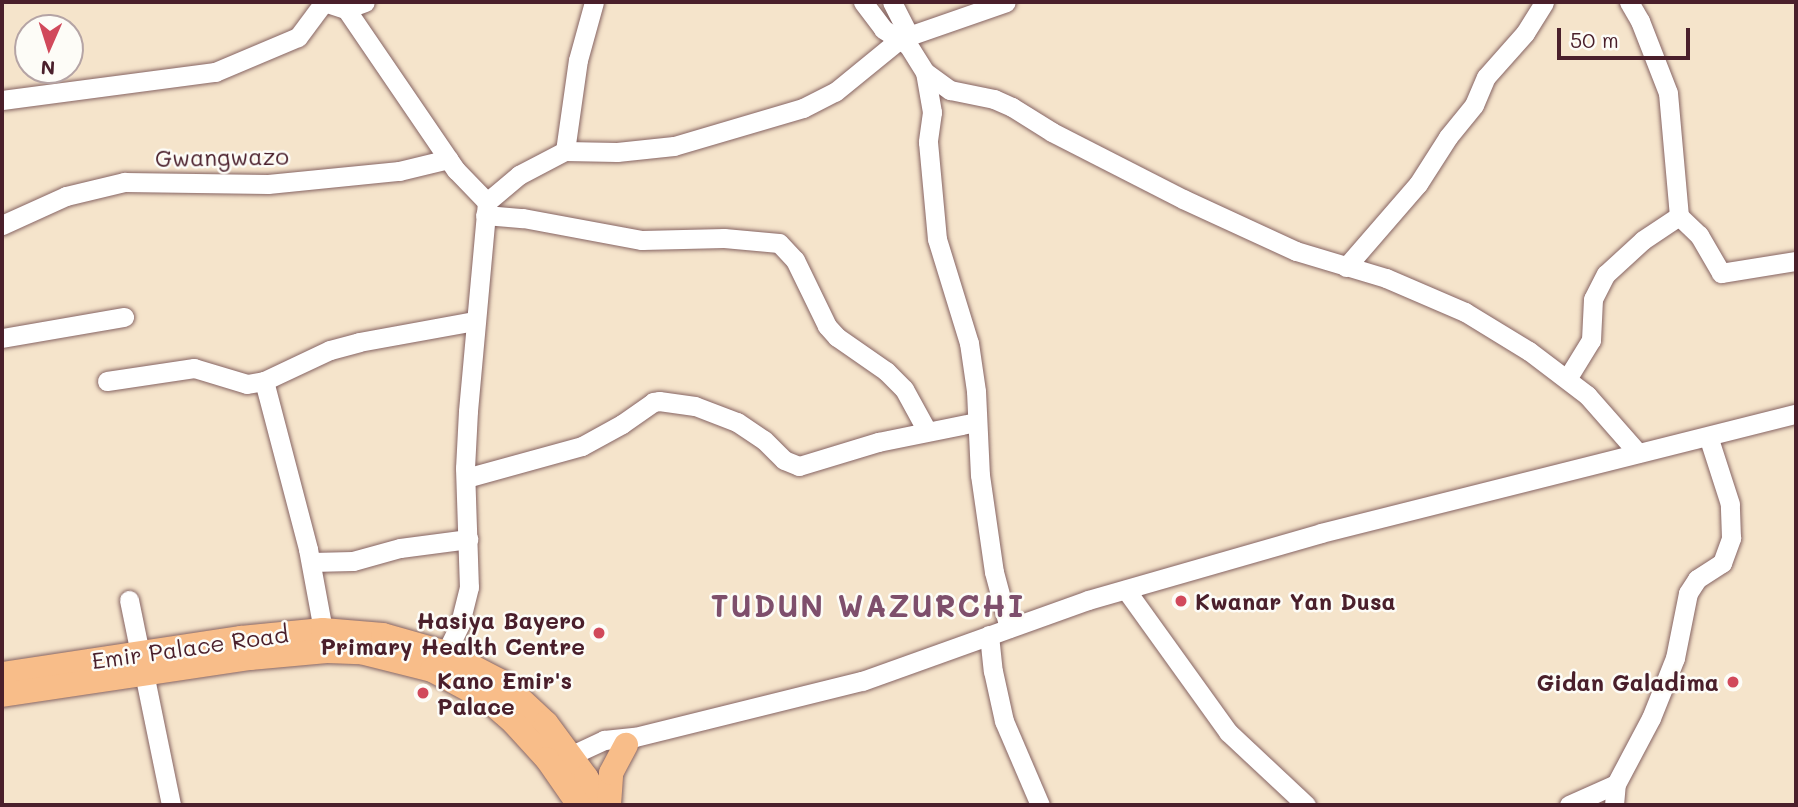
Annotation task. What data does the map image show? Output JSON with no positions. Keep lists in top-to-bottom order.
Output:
{
  "streets": {
    "main road": ["Emir Palace Road"],
    "street": ["Gwangwazo"]
  },
  "districts": ["TUDUN WAZURCHI"],
  "places": [
    "Kwanar Yan Dusa",
    "Hasiya Bayero Primary Health Centre",
    "Gidan Galadima",
    "Kano Emir's Palace"
  ],
  "scale_bar": "50 m",
  "north": "bottom"
}
